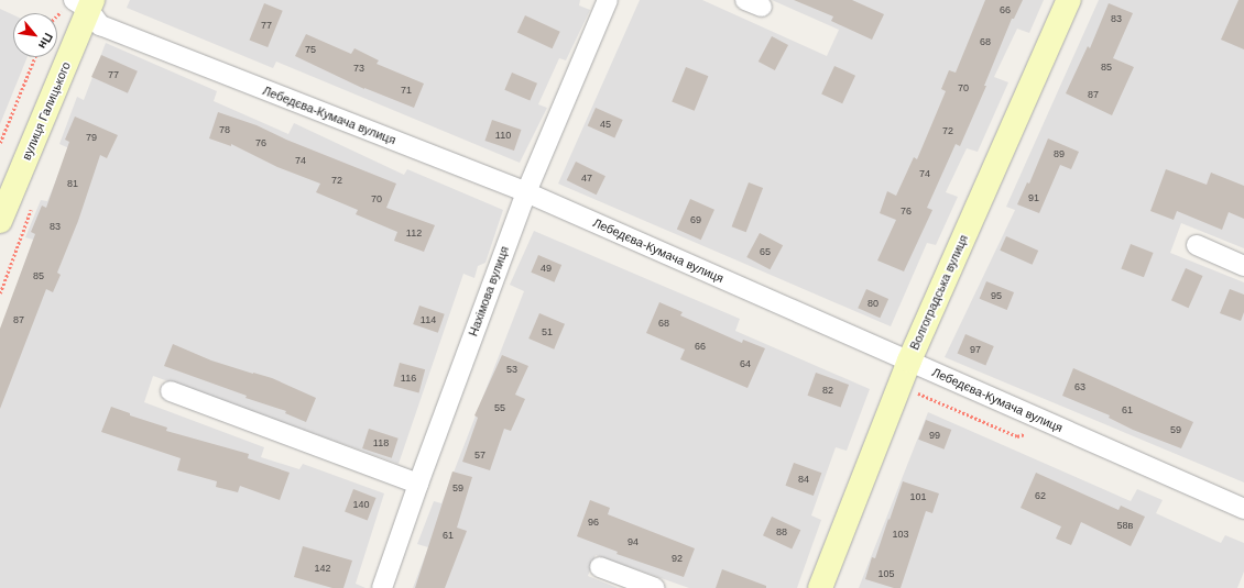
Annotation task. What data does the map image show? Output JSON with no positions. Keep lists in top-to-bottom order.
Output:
{
  "streets": {
    "street": [
      "вулиця Галицького",
      "Лебедєва-Кумача вулиця",
      "Нахімова вулиця",
      "Волгоградська вулиця"
    ]
  },
  "crossings": [
    ["вулиця Галицького", "Лебедєва-Кумача вулиця"],
    ["Лебедєва-Кумача вулиця", "Нахімова вулиця"],
    ["Лебедєва-Кумача вулиця", "Волгоградська вулиця"]
  ],
  "house_numbers": [
    "66",
    "83",
    "77",
    "68",
    "75",
    "85",
    "73",
    "77",
    "70",
    "71",
    "87",
    "45",
    "78",
    "72",
    "110",
    "79",
    "76",
    "89",
    "74",
    "74",
    "47",
    "72",
    "81",
    "91",
    "70",
    "76",
    "69",
    "83",
    "112",
    "65",
    "49",
    "85",
    "95",
    "80",
    "87",
    "114",
    "68",
    "51",
    "66",
    "97",
    "64",
    "53",
    "116",
    "63",
    "82",
    "55",
    "61",
    "59",
    "99",
    "118",
    "57",
    "84",
    "59",
    "62",
    "101",
    "140",
    "96",
    "58в",
    "88",
    "103",
    "61",
    "94",
    "92",
    "142",
    "105"
  ],
  "north": "bottom right"
}
